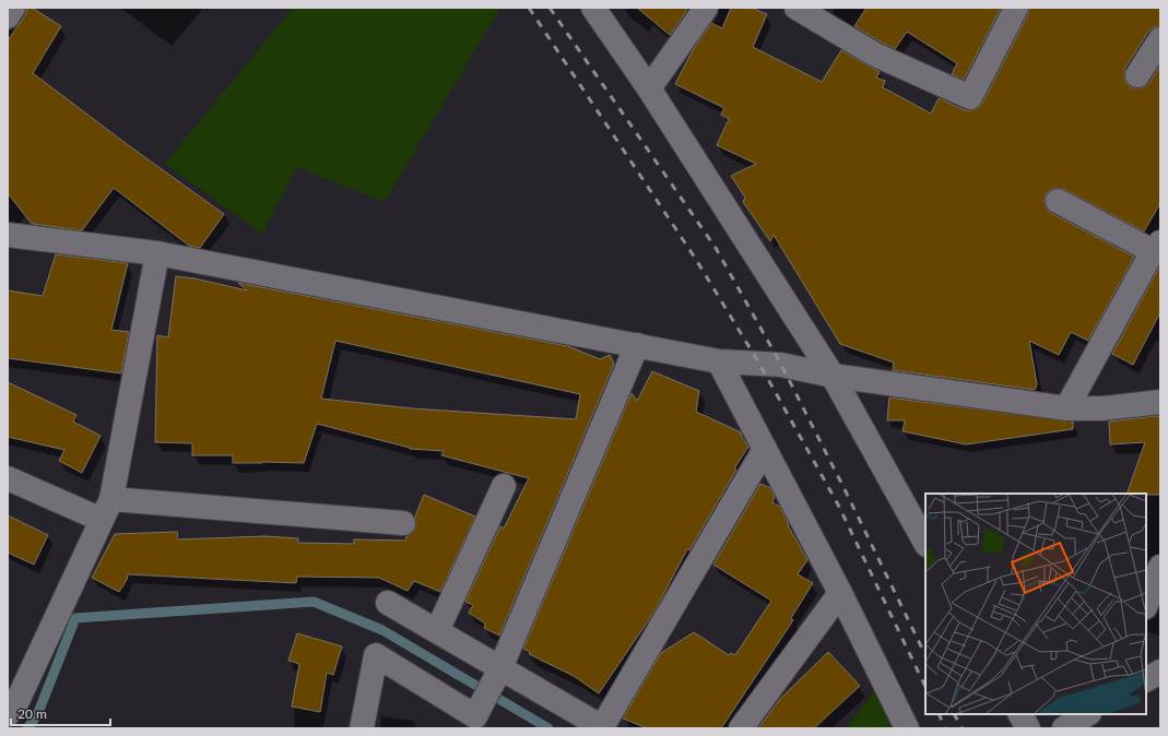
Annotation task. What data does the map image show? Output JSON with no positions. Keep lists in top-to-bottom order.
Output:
{
  "scale_bar": "20 m"
}
